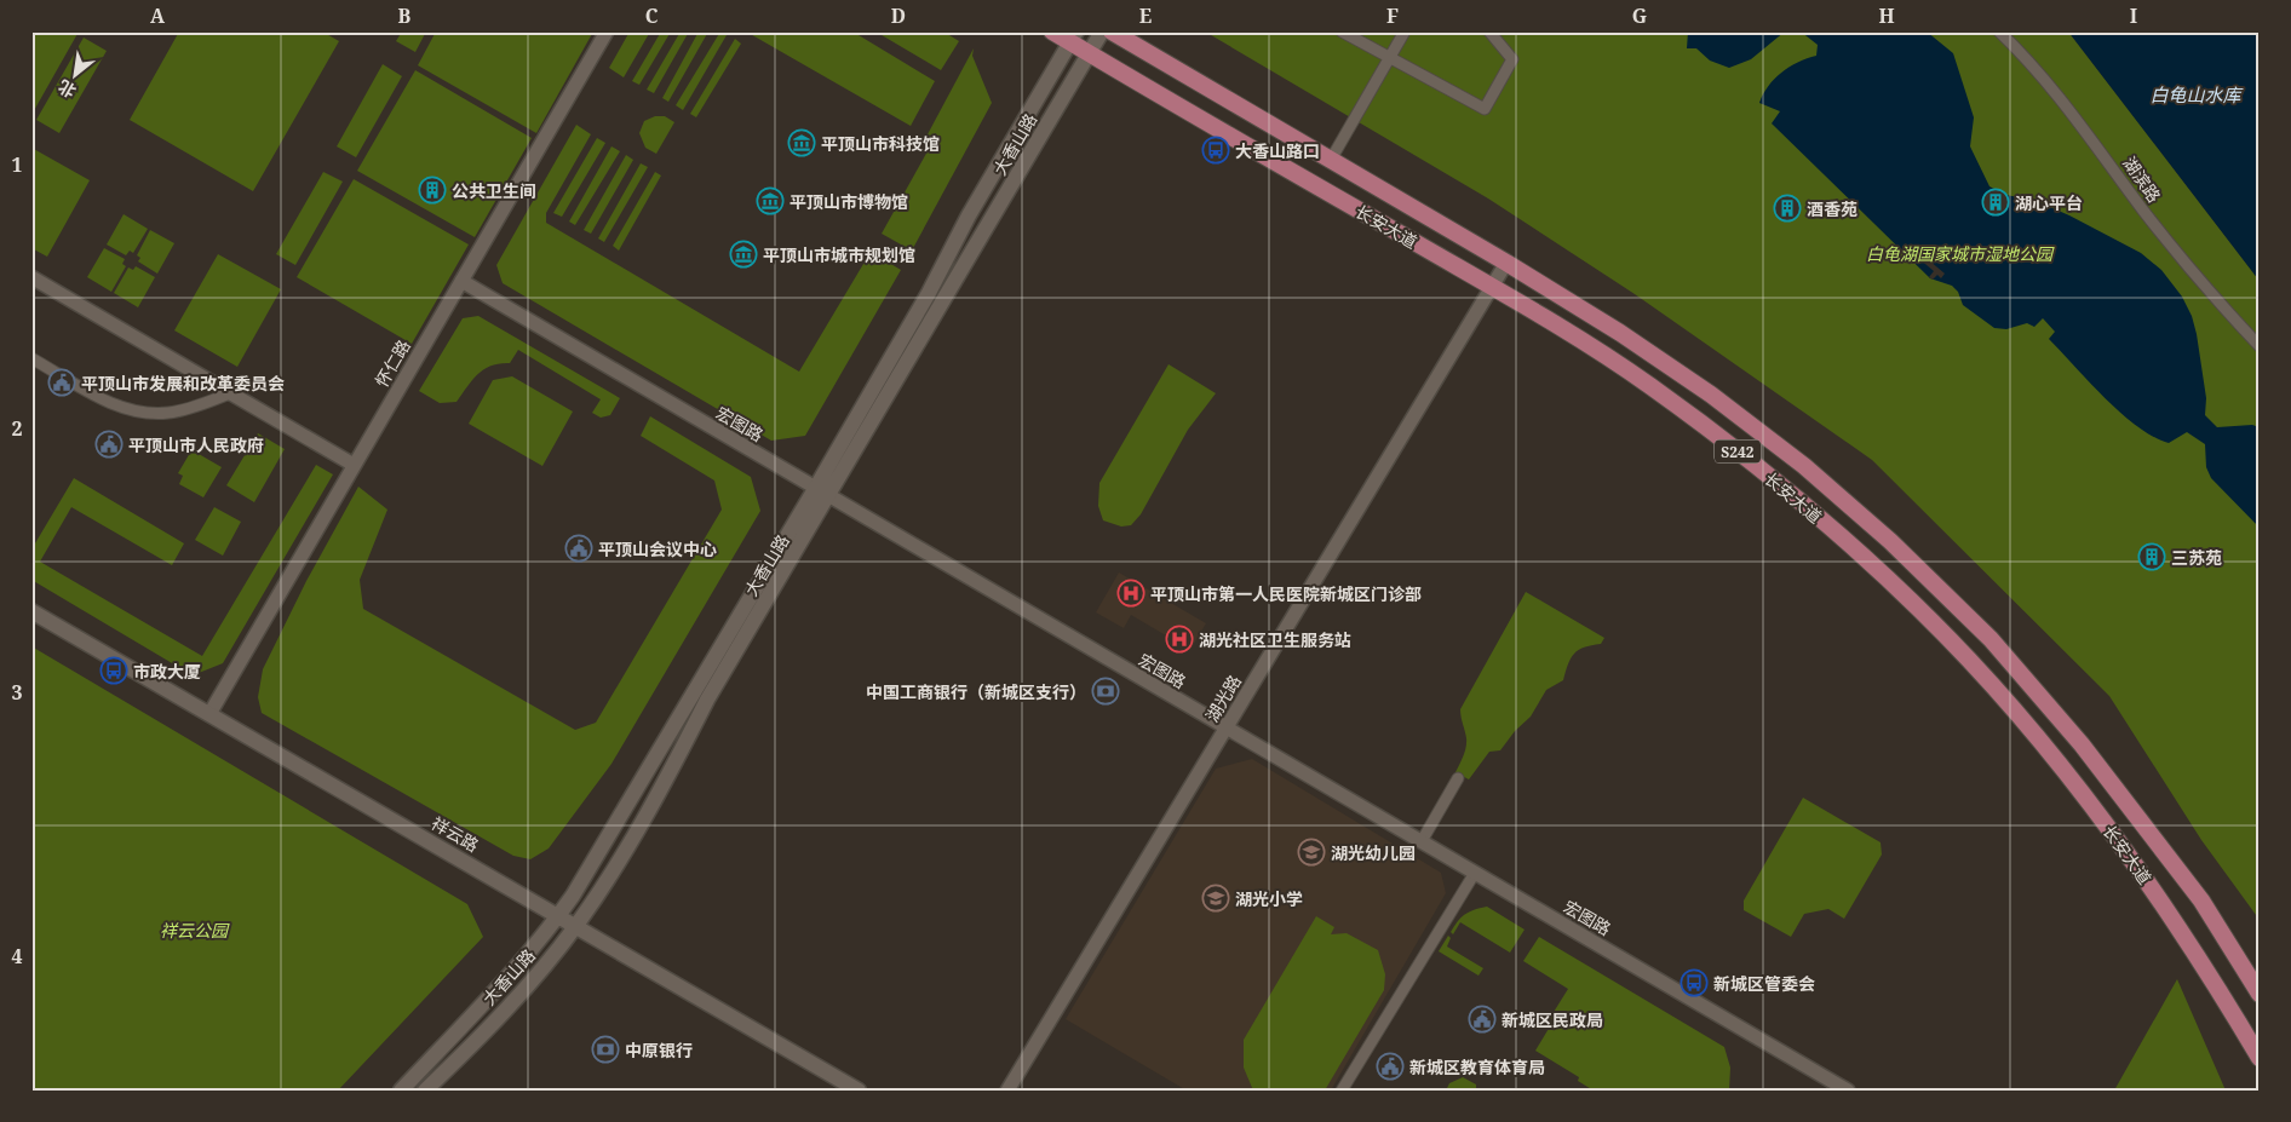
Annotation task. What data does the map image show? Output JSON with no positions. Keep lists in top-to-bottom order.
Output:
{
  "streets": {
    "main road": [
      "大香山路",
      "长安大道",
      "S242",
      "祥云路"
    ],
    "street": [
      "湖滨路",
      "怀仁路",
      "宏图路",
      "湖光路"
    ]
  },
  "crossings": [
    ["大香山路", "长安大道"],
    ["大香山路", "宏图路"],
    ["大香山路", "祥云路"],
    ["长安大道", "湖光路"],
    ["怀仁路", "宏图路"],
    ["怀仁路", "祥云路"],
    ["宏图路", "湖光路"]
  ],
  "water": ["白龟山水库"],
  "parks": ["白龟湖国家城市湿地公园", "祥云公园"],
  "places": {
    "museum": ["平顶山市科技馆", "平顶山市博物馆", "平顶山市城市规划馆"],
    "bus stop": ["大香山路口", "市政大厦", "新城区管委会"],
    "building": [
      "公共卫生间",
      "湖心平台",
      "酒香苑",
      "三苏苑"
    ],
    "public building": [
      "平顶山市发展和改革委员会",
      "平顶山市人民政府",
      "平顶山会议中心",
      "新城区民政局",
      "新城区教育体育局"
    ],
    "hospital": ["平顶山市第一人民医院新城区门诊部", "湖光社区卫生服务站"],
    "bank": ["中国工商银行（新城区支行）", "中原银行"],
    "school or university": ["湖光幼儿园", "湖光小学"]
  },
  "north": "bottom left",
  "grid": {
    "columns": [
      "A",
      "B",
      "C",
      "D",
      "E",
      "F",
      "G",
      "H",
      "I"
    ],
    "rows": [
      "1",
      "2",
      "3",
      "4"
    ]
  }
}
